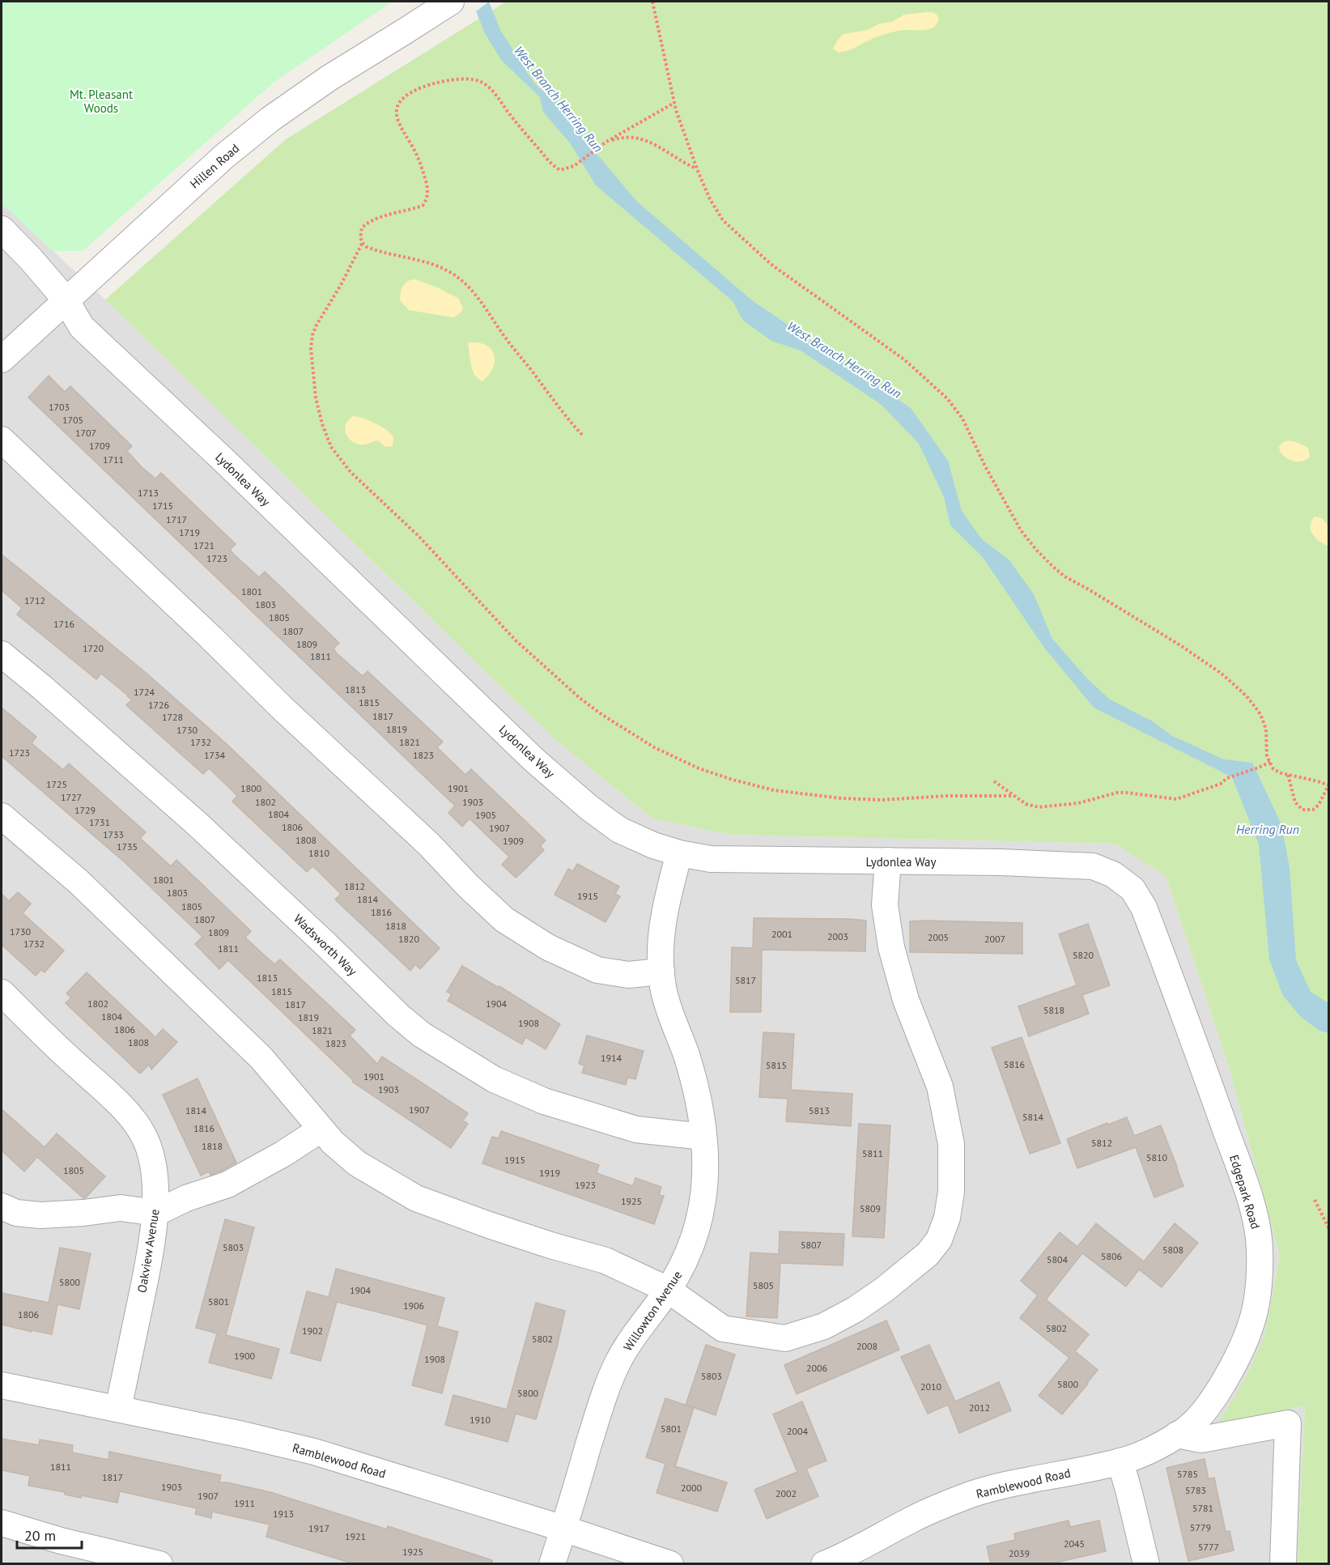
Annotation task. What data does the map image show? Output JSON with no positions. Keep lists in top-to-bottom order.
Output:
{
  "streets": {
    "street": [
      "Hillen Road",
      "Lydonlea Way",
      "Wadsworth Way",
      "Edgepark Road",
      "Oakview Avenue",
      "Willowton Avenue",
      "Ramblewood Road"
    ]
  },
  "crossings": [
    ["Hillen Road", "Lydonlea Way"],
    ["Lydonlea Way", "Edgepark Road"],
    ["Lydonlea Way", "Willowton Avenue"],
    ["Wadsworth Way", "Willowton Avenue"],
    ["Edgepark Road", "Ramblewood Road"],
    ["Oakview Avenue", "Ramblewood Road"],
    ["Willowton Avenue", "Ramblewood Road"]
  ],
  "water": ["West Branch Herring Run", "Herring Run"],
  "parks": ["Mt. Pleasant Woods"],
  "house_numbers": [
    "1703",
    "1705",
    "1707",
    "1709",
    "1711",
    "1713",
    "1715",
    "1717",
    "1719",
    "1721",
    "1723",
    "1801",
    "1712",
    "1803",
    "1805",
    "1716",
    "1807",
    "1809",
    "1720",
    "1811",
    "1813",
    "1724",
    "1815",
    "1726",
    "1817",
    "1728",
    "1819",
    "1730",
    "1732",
    "1821",
    "1723",
    "1734",
    "1823",
    "1725",
    "1800",
    "1901",
    "1727",
    "1802",
    "1903",
    "1729",
    "1804",
    "1905",
    "1731",
    "1806",
    "1907",
    "1733",
    "1808",
    "1909",
    "1735",
    "1810",
    "1801",
    "1812",
    "1803",
    "1915",
    "1814",
    "1805",
    "1816",
    "1807",
    "1818",
    "1730",
    "1809",
    "2001",
    "2003",
    "2005",
    "1820",
    "2007",
    "1732",
    "1811",
    "5820",
    "1813",
    "5817",
    "1815",
    "1802",
    "1904",
    "1817",
    "5818",
    "1804",
    "1819",
    "1908",
    "1806",
    "1821",
    "1808",
    "1823",
    "1914",
    "5816",
    "5815",
    "1901",
    "1903",
    "1907",
    "1814",
    "5813",
    "5814",
    "1816",
    "5812",
    "1818",
    "5811",
    "5810",
    "1915",
    "1805",
    "1919",
    "1923",
    "1925",
    "5809",
    "5807",
    "5803",
    "5808",
    "5806",
    "5804",
    "5800",
    "5805",
    "1904",
    "5801",
    "1906",
    "1806",
    "5802",
    "1902",
    "5802",
    "2008",
    "1900",
    "1908",
    "2006",
    "5803",
    "5800",
    "2010",
    "5800",
    "2012",
    "1910",
    "5801",
    "2004",
    "1811",
    "5785",
    "1817",
    "1903",
    "2000",
    "5783",
    "2002",
    "1907",
    "1911",
    "5781",
    "1913",
    "5779",
    "1917",
    "1921",
    "2045",
    "5777",
    "1925",
    "2039"
  ],
  "scale_bar": "20 m"
}
